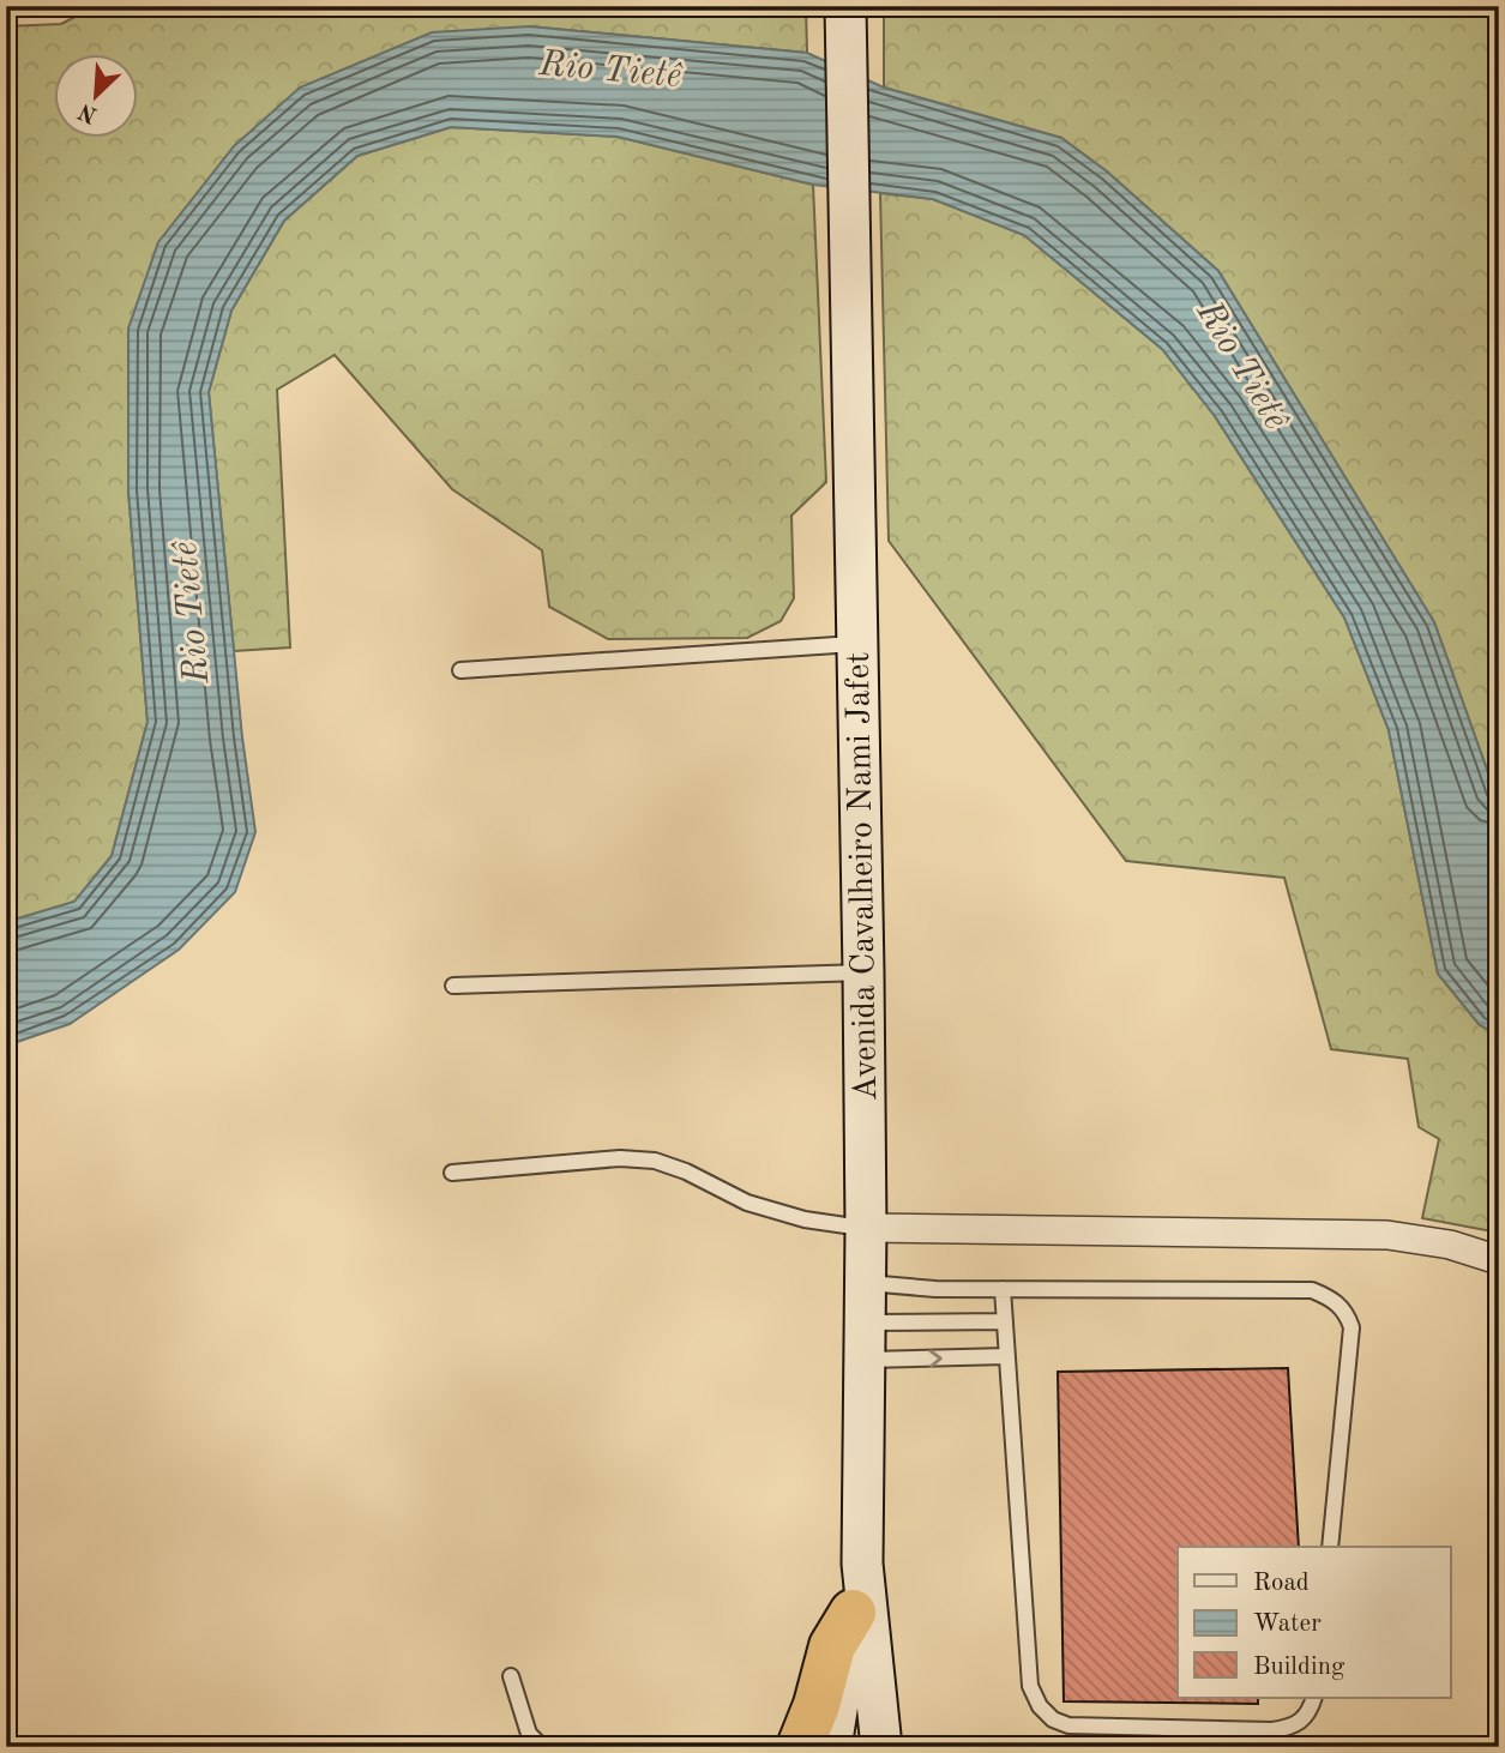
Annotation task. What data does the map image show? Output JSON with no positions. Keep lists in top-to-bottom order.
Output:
{
  "streets": {
    "main road": ["Avenida Cavalheiro Nami Jafet"]
  },
  "water": ["Rio Tietê"],
  "legend": ["Road", "Water", "Building"],
  "north": "bottom left"
}
